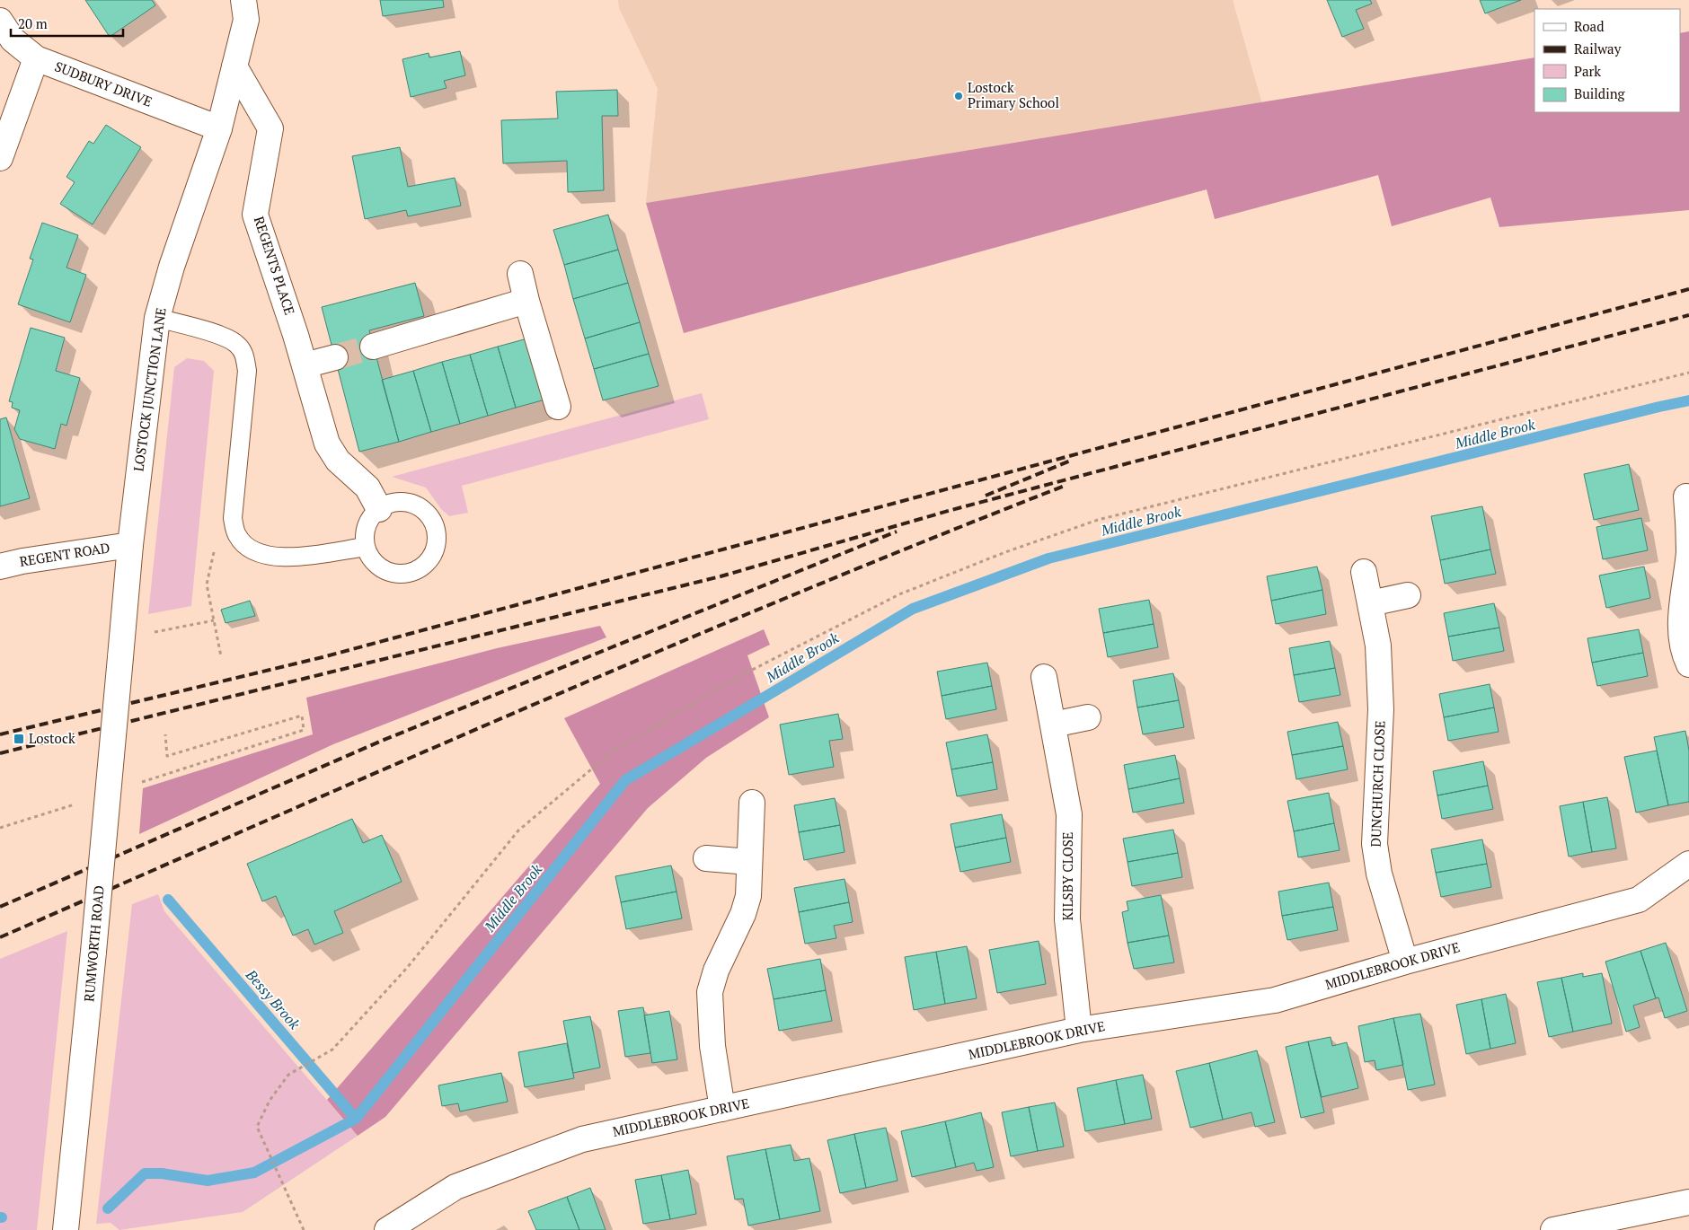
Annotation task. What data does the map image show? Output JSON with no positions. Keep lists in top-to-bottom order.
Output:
{
  "streets": {
    "street": [
      "SUDBURY DRIVE",
      "REGENTS PLACE",
      "LOSTOCK JUNCTION LANE",
      "REGENT ROAD",
      "DUNCHURCH CLOSE",
      "KILSBY CLOSE",
      "RUMWORTH ROAD",
      "MIDDLEBROOK DRIVE"
    ]
  },
  "crossings": [
    ["SUDBURY DRIVE", "LOSTOCK JUNCTION LANE"],
    ["REGENTS PLACE", "LOSTOCK JUNCTION LANE"],
    ["LOSTOCK JUNCTION LANE", "REGENT ROAD"],
    ["LOSTOCK JUNCTION LANE", "RUMWORTH ROAD"],
    ["DUNCHURCH CLOSE", "MIDDLEBROOK DRIVE"],
    ["KILSBY CLOSE", "MIDDLEBROOK DRIVE"]
  ],
  "water": ["Middle Brook", "Bessy Brook"],
  "places": {
    "other": ["Lostock Primary School"],
    "transit": ["Lostock"]
  },
  "legend": [
    "Road",
    "Railway",
    "Park",
    "Building"
  ],
  "scale_bar": "20 m"
}
